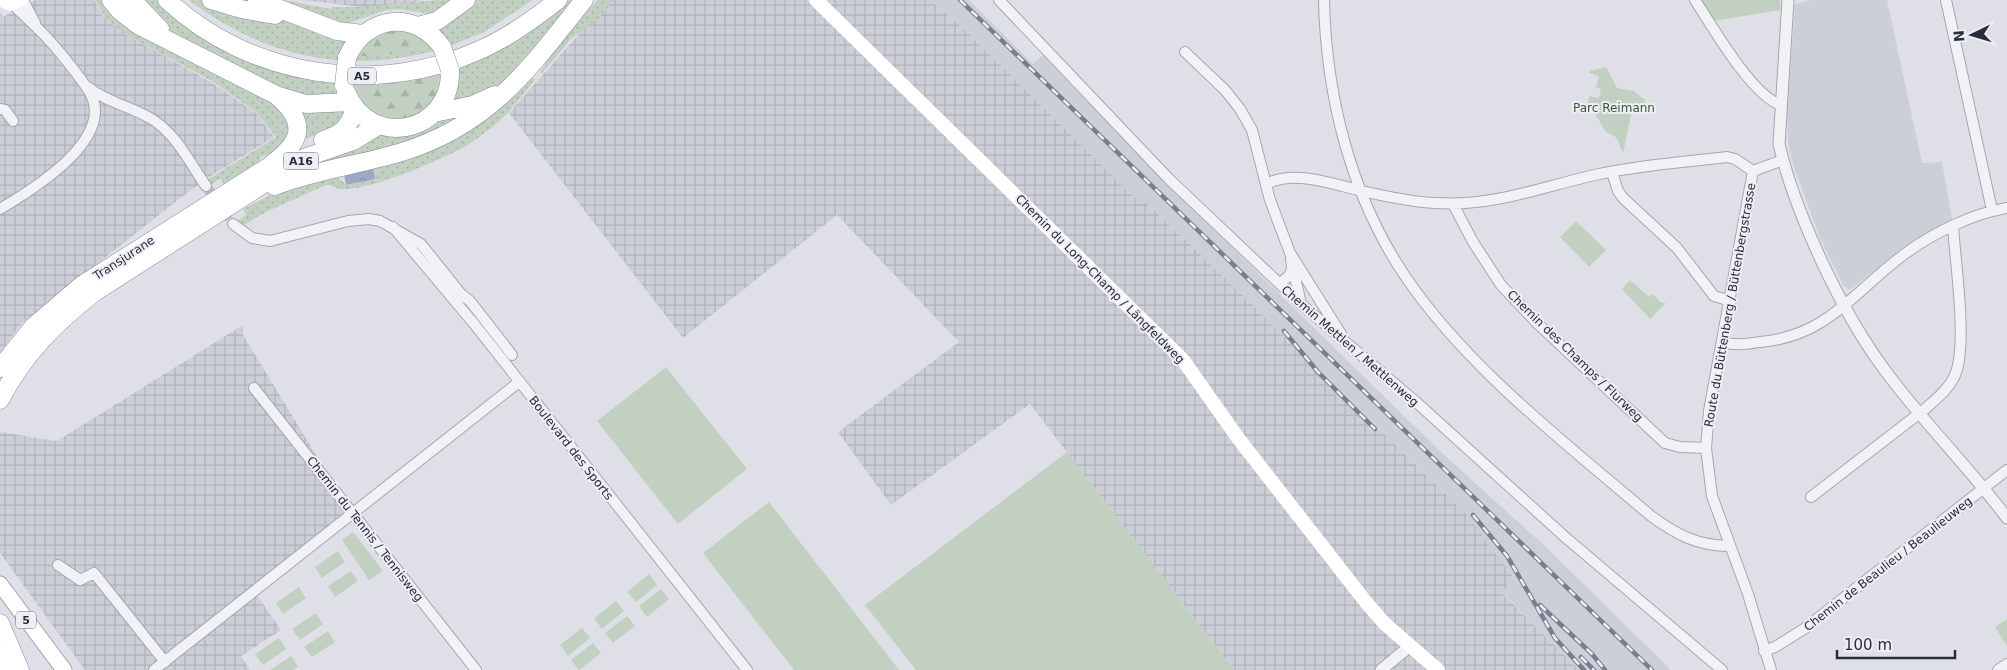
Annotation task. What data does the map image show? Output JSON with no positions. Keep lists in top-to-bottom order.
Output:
{
  "streets": {
    "highway": ["A5", "A16", "Transjurane"],
    "main road": ["Chemin du Long-Champ / Längfeldweg", "5"],
    "street": [
      "Route du Büttenberg / Büttenbergstrasse",
      "Chemin Mettlen / Mettlenweg",
      "Chemin des Champs / Flurweg",
      "Boulevard des Sports",
      "Chemin du Tennis / Tennisweg",
      "Chemin de Beaulieu / Beaulieuweg"
    ]
  },
  "crossings": [
    ["A16", "Transjurane"],
    ["Route du Büttenberg / Büttenbergstrasse", "Chemin des Champs / Flurweg"],
    ["Route du Büttenberg / Büttenbergstrasse", "Chemin de Beaulieu / Beaulieuweg"]
  ],
  "parks": ["Parc Reimann"],
  "scale_bar": "100 m",
  "north": "left"
}
